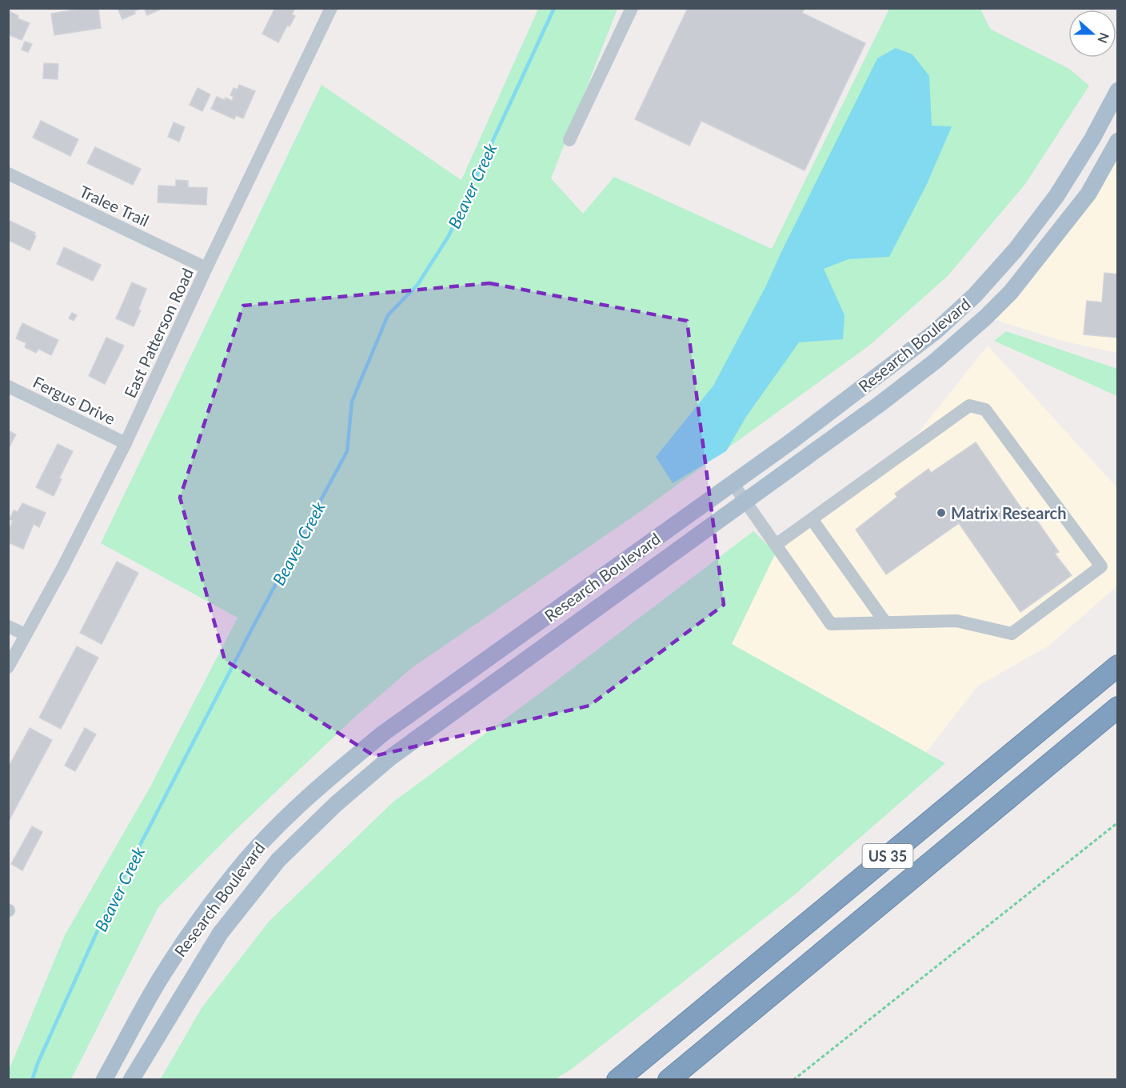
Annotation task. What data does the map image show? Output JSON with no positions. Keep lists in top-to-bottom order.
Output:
{
  "streets": {
    "highway": ["US 35"],
    "main road": ["Research Boulevard"],
    "street": ["Tralee Trail", "East Patterson Road", "Fergus Drive"]
  },
  "crossings": [
    ["Tralee Trail", "East Patterson Road"],
    ["East Patterson Road", "Fergus Drive"]
  ],
  "water": ["Beaver Creek"],
  "places": ["Matrix Research"],
  "north": "right"
}
